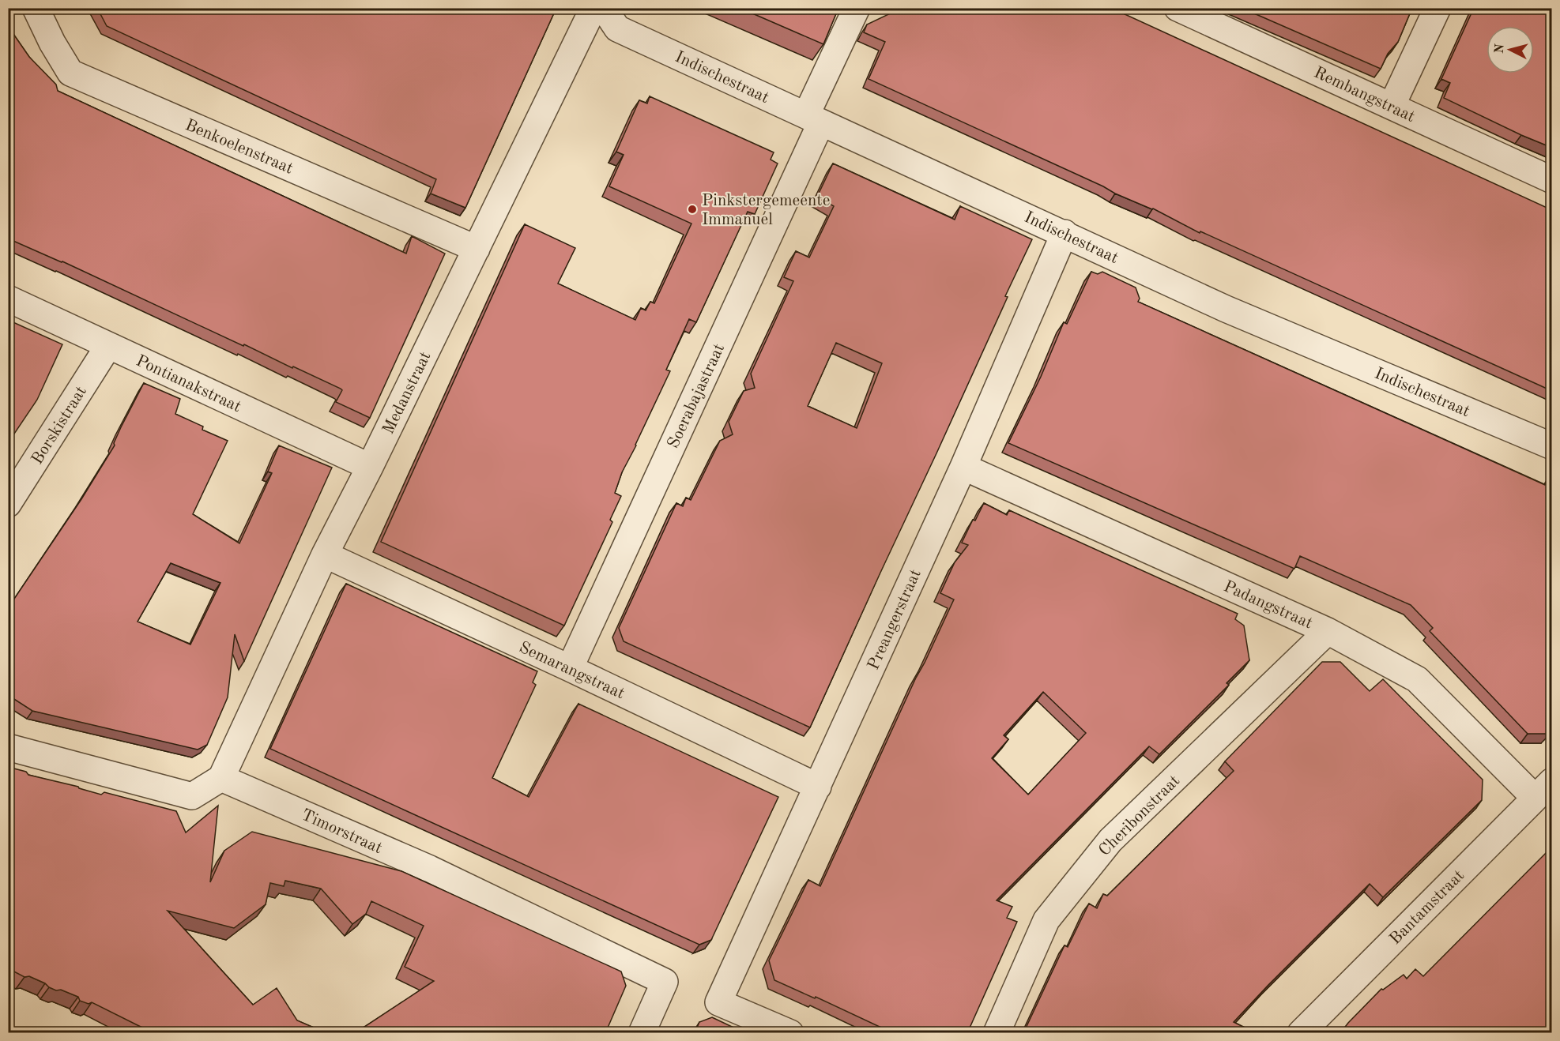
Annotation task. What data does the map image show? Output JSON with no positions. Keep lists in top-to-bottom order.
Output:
{
  "streets": {
    "street": [
      "Indischestraat",
      "Rembangstraat",
      "Benkoelenstraat",
      "Pontianakstraat",
      "Medanstraat",
      "Soerabajastraat",
      "Borskistraat",
      "Padangstraat",
      "Preangerstraat",
      "Semarangstraat",
      "Cheribonstraat",
      "Timorstraat",
      "Bantamstraat"
    ]
  },
  "crossings": [
    ["Indischestraat", "Soerabajastraat"],
    ["Indischestraat", "Preangerstraat"],
    ["Benkoelenstraat", "Medanstraat"],
    ["Pontianakstraat", "Medanstraat"],
    ["Pontianakstraat", "Borskistraat"],
    ["Medanstraat", "Semarangstraat"],
    ["Medanstraat", "Timorstraat"],
    ["Soerabajastraat", "Semarangstraat"],
    ["Padangstraat", "Preangerstraat"],
    ["Padangstraat", "Cheribonstraat"],
    ["Padangstraat", "Bantamstraat"],
    ["Preangerstraat", "Semarangstraat"]
  ],
  "places": ["Pinkstergemeente Immanuel"],
  "north": "left"
}
